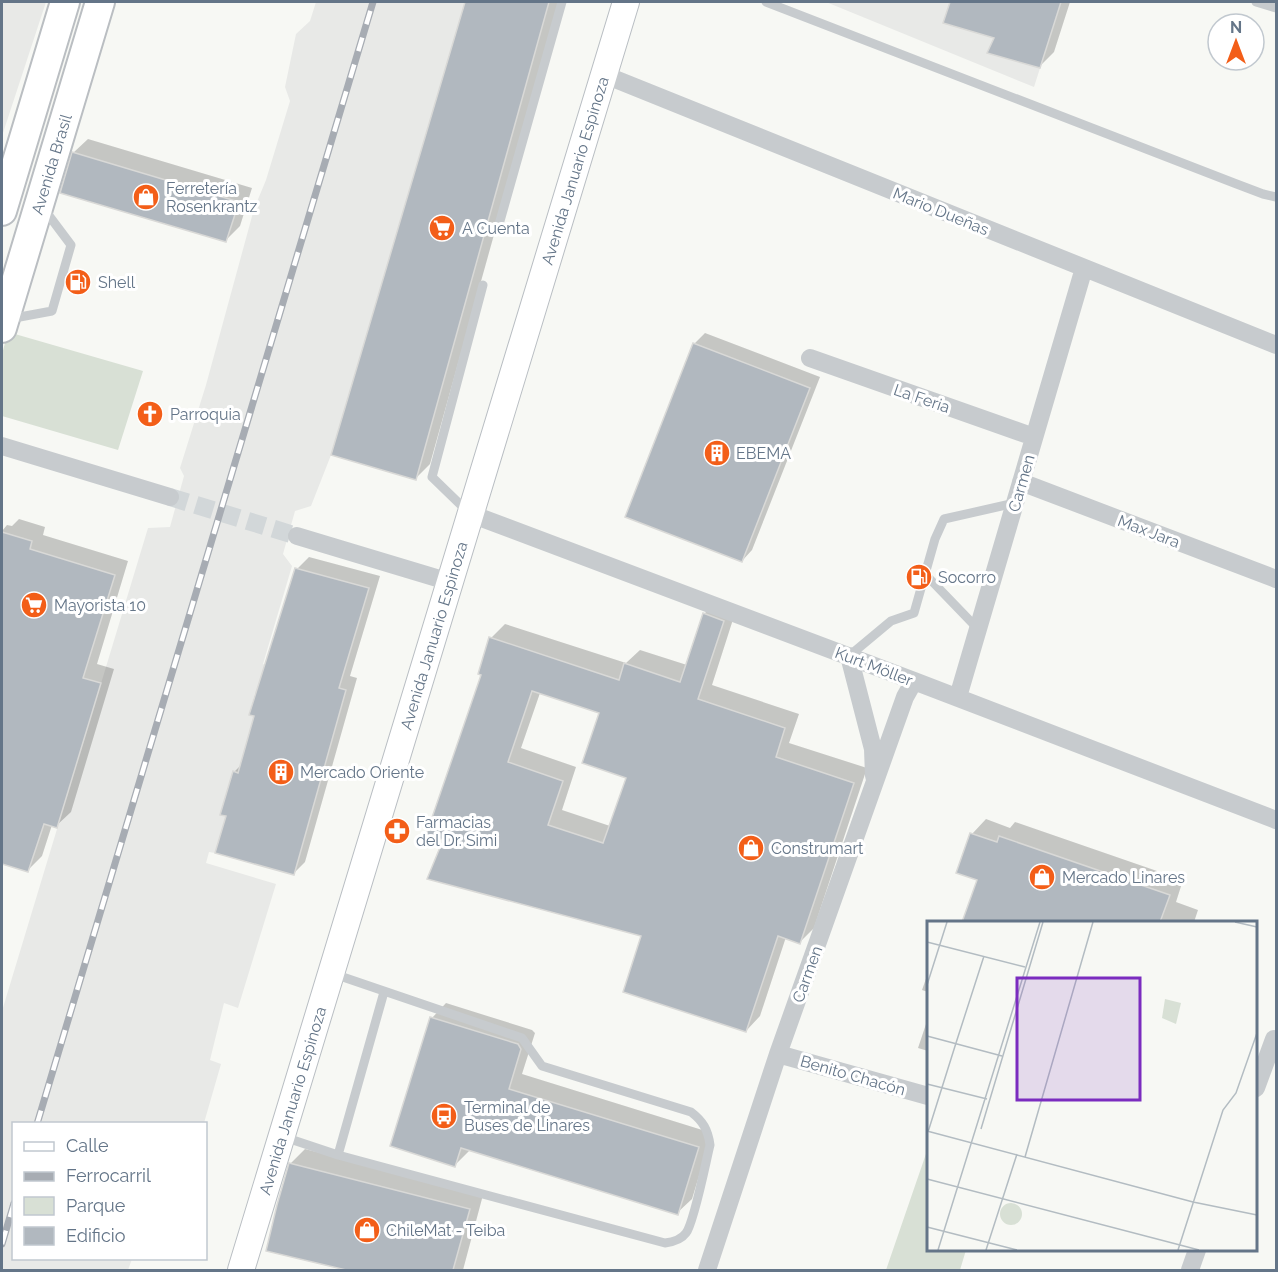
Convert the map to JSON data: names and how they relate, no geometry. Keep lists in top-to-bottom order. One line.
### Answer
{"streets":{"main road":["Avenida Brasil","Avenida Januario Espinoza"],"street":["Mario Dueñas","La Feria","Carmen","Max Jara","Kurt Möller","Benito Chacón"]},"crossings":[["Avenida Januario Espinoza","Mario Dueñas"],["Avenida Januario Espinoza","Kurt Möller"],["Mario Dueñas","Carmen"],["La Feria","Carmen"],["Carmen","Max Jara"],["Carmen","Kurt Möller"],["Carmen","Benito Chacón"]],"places":{"shop":["Ferretería Rosenkrantz","Construmart","Mercado Linares","ChileMat - Teiba"],"supermarket":["A Cuenta","Mayorista 10"],"fuel station":["Shell","Socorro"],"church":["Parroquia"],"building":["EBEMA","Mercado Oriente"],"pharmacy":["Farmacias del Dr. Simi"],"bus stop":["Terminal de Buses de Linares"]},"legend":["Calle","Ferrocarril","Parque","Edificio"],"north":"top"}
